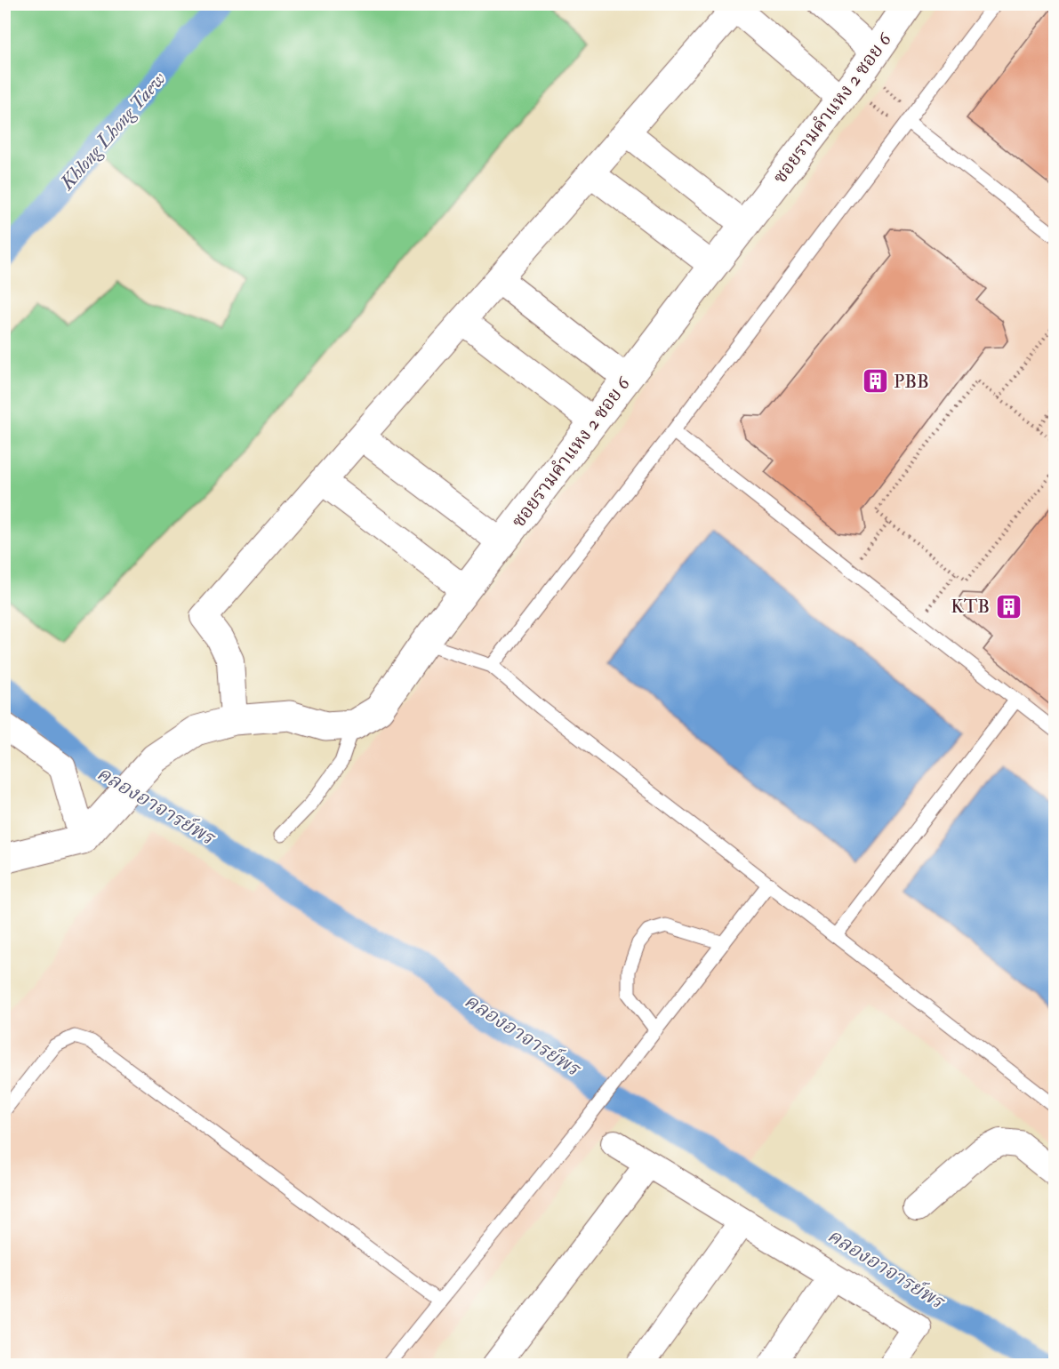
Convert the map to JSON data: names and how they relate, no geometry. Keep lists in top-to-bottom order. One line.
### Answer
{"streets":{"street":["ซอยรามคำแหง 2 ซอย 6"]},"water":["Khlong Lhong Taew","คลองอาจารย์พร"],"places":{"building":["PBB","KTB"]}}
